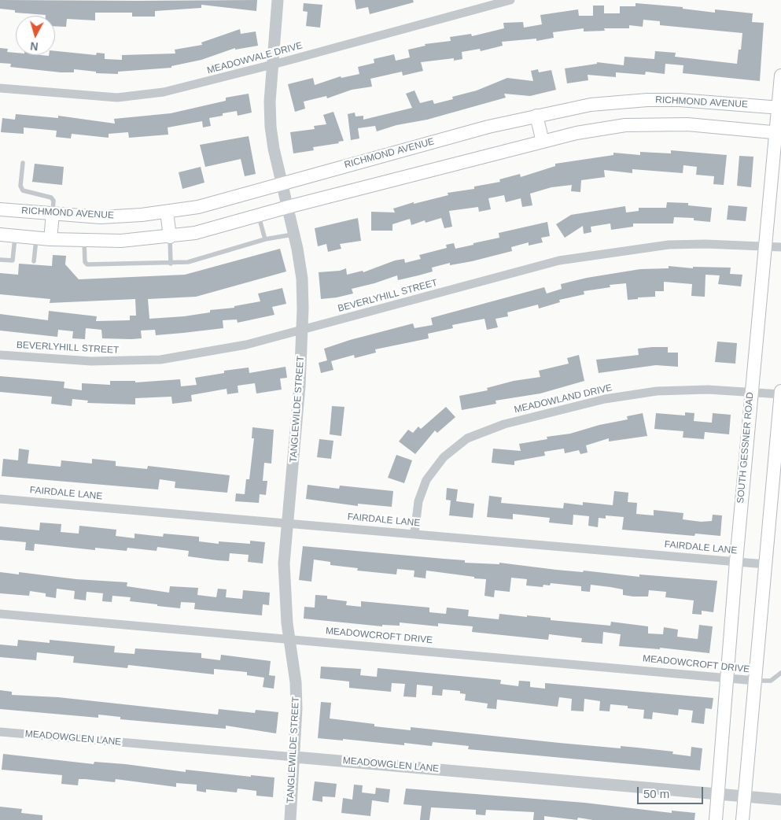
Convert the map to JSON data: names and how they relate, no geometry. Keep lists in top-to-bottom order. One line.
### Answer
{"streets":{"main road":["RICHMOND AVENUE","SOUTH GESSNER ROAD"],"street":["MEADOWVALE DRIVE","BEVERLYHILL STREET","MEADOWLAND DRIVE","TANGLEWILDE STREET","FAIRDALE LANE","MEADOWCROFT DRIVE","MEADOWGLEN LANE"]},"crossings":[["MEADOWVALE DRIVE","TANGLEWILDE STREET"],["RICHMOND AVENUE","TANGLEWILDE STREET"],["RICHMOND AVENUE","SOUTH GESSNER ROAD"],["BEVERLYHILL STREET","TANGLEWILDE STREET"],["BEVERLYHILL STREET","SOUTH GESSNER ROAD"],["MEADOWLAND DRIVE","SOUTH GESSNER ROAD"],["MEADOWLAND DRIVE","FAIRDALE LANE"],["TANGLEWILDE STREET","FAIRDALE LANE"],["TANGLEWILDE STREET","MEADOWCROFT DRIVE"],["TANGLEWILDE STREET","MEADOWGLEN LANE"],["SOUTH GESSNER ROAD","FAIRDALE LANE"],["SOUTH GESSNER ROAD","MEADOWCROFT DRIVE"],["SOUTH GESSNER ROAD","MEADOWGLEN LANE"]],"scale_bar":"50 m","north":"bottom"}
